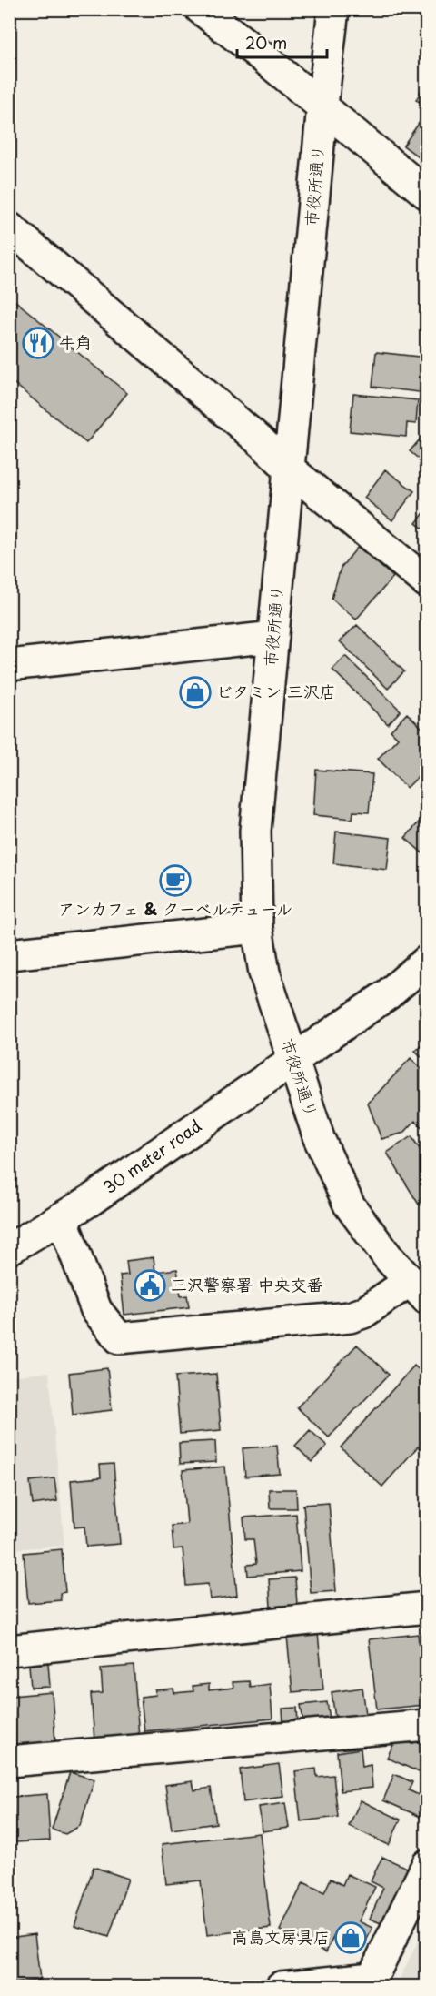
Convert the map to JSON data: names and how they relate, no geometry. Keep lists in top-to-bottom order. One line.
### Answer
{"streets":{"street":["市役所通り","30 meter road"]},"crossings":[["市役所通り","30 meter road"]],"places":{"restaurant":["牛角"],"shop":["ビタミン 三沢店","高島文房具店"],"cafe":["アンカフェ & クーベルテュール"],"public building":["三沢警察署 中央交番"]},"scale_bar":"20 m"}
